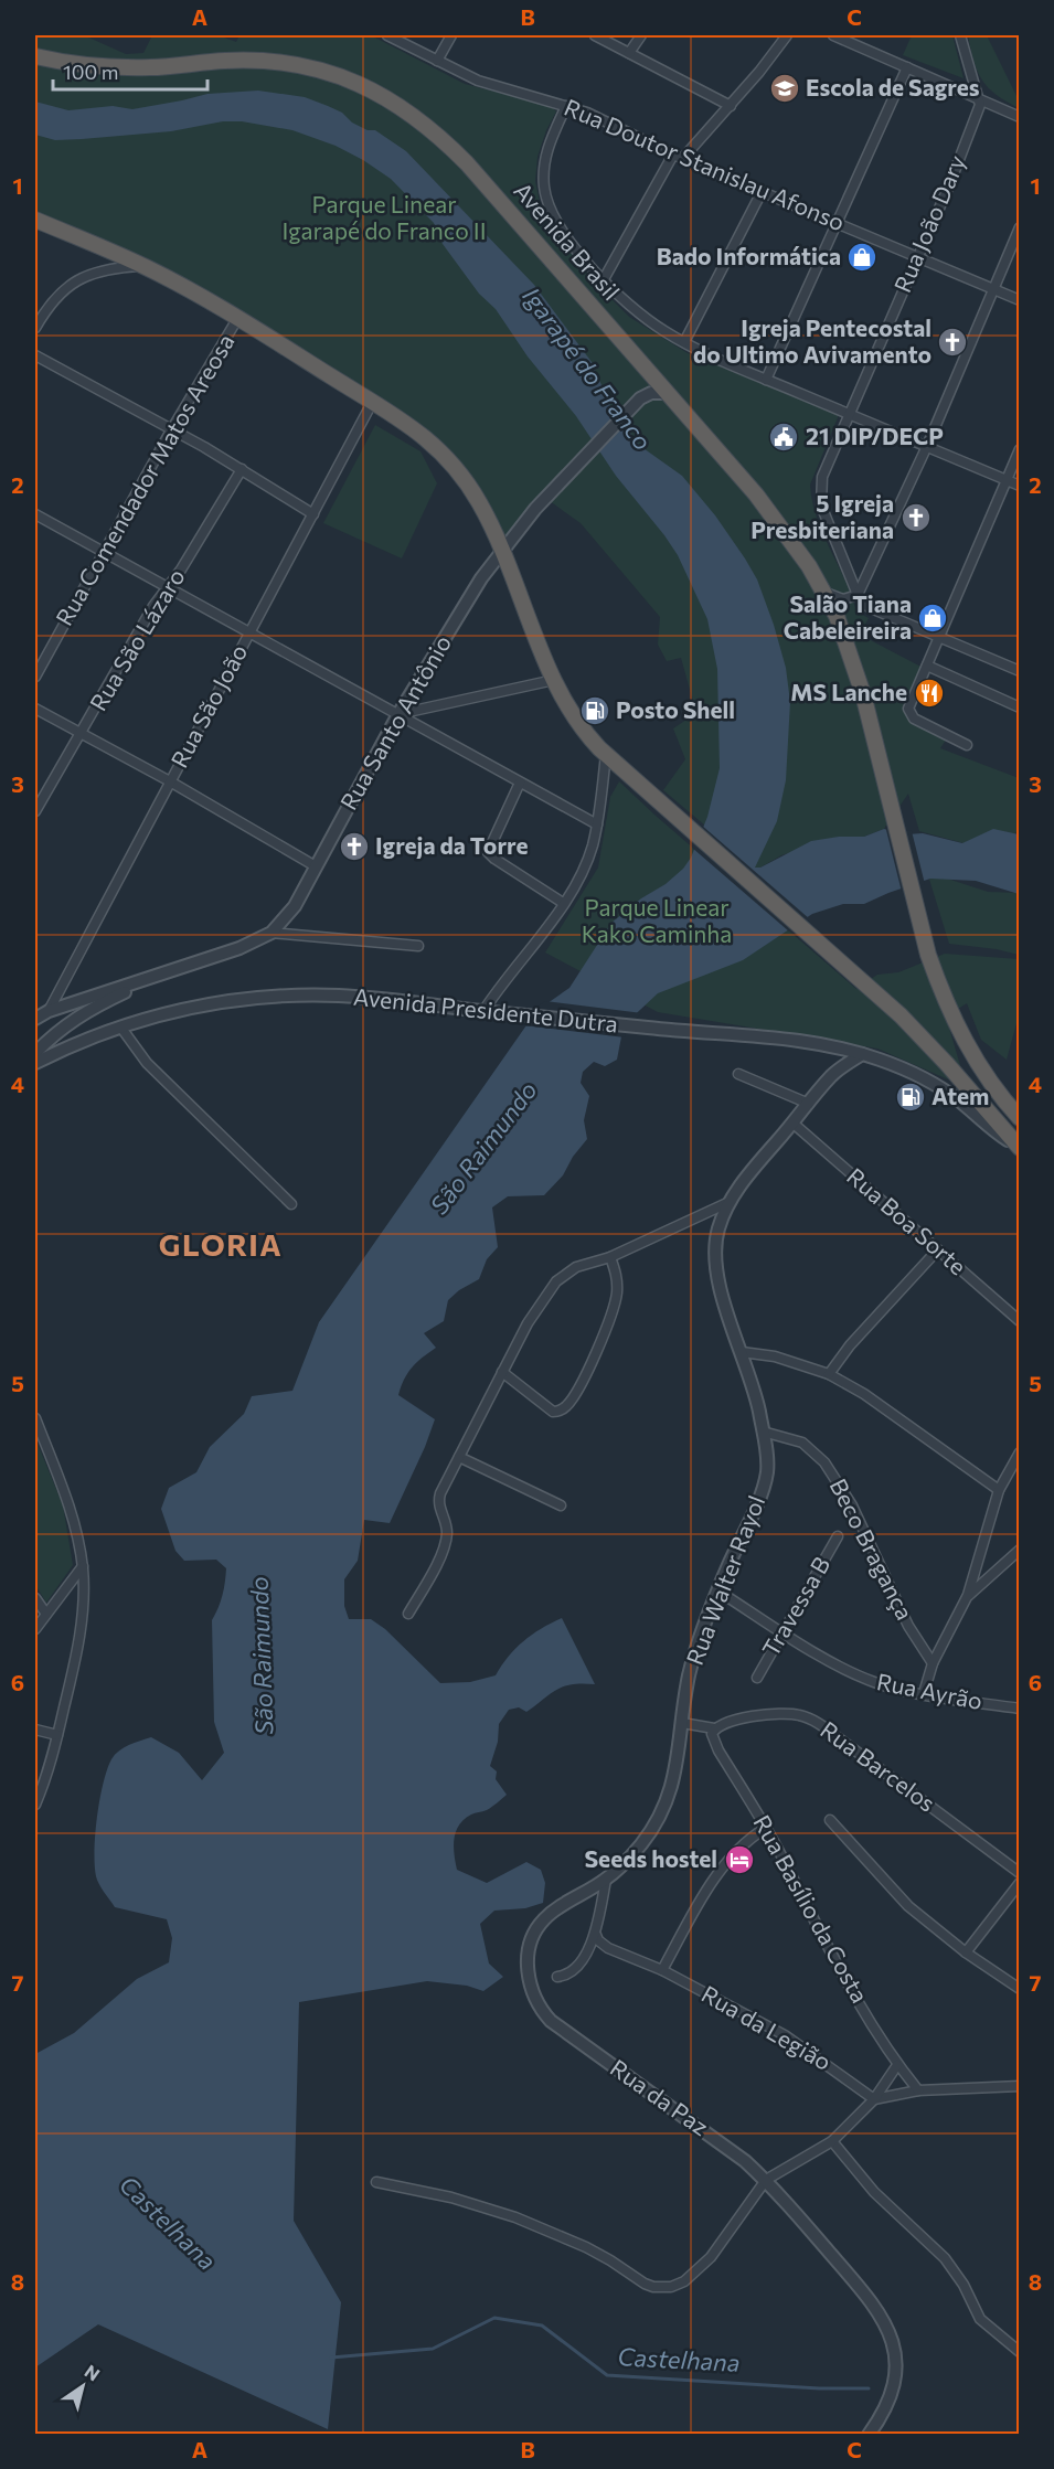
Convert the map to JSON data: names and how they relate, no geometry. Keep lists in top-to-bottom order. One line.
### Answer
{"streets":{"highway":["Avenida Brasil"],"street":["Rua Doutor Stanislau Afonso","Rua João Dary","Rua Comendador Matos Areosa","Rua São Lázaro","Rua São João","Rua Santo Antônio","Avenida Presidente Dutra","Rua Boa Sorte","Beco Bragança","Rua Walter Rayol","Travessa B","Rua Ayrão","Rua Barcelos","Rua Basílio da Costa","Rua da Legião","Rua da Paz"]},"crossings":[["Rua Doutor Stanislau Afonso","Rua João Dary"],["Avenida Brasil","Rua Santo Antônio"],["Rua São João","Rua Santo Antônio"],["Avenida Presidente Dutra","Rua Walter Rayol"],["Rua Boa Sorte","Rua Walter Rayol"],["Beco Bragança","Rua Walter Rayol"],["Rua Walter Rayol","Rua Ayrão"],["Rua Walter Rayol","Rua da Paz"],["Travessa B","Rua Ayrão"],["Rua Barcelos","Rua Basílio da Costa"]],"districts":["GLORIA"],"water":["Igarapé do Franco","São Raimundo","Castelhana"],"parks":["Parque Linear Igarapé do Franco II","Parque Linear Kako Caminha"],"places":{"school or university":["Escola de Sagres"],"shop":["Bado Informática","Salão Tiana Cabeleireira"],"church":["Igreja Pentecostal do Ultimo Avivamento","5 Igreja Presbiteriana","Igreja da Torre"],"public building":["21 DIP/DECP"],"restaurant":["MS Lanche"],"fuel station":["Posto Shell","Atem"],"hotel":["Seeds hostel"]},"scale_bar":"100 m","north":"top right","grid":{"columns":["A","B","C"],"rows":["1","2","3","4","5","6","7","8"]}}
